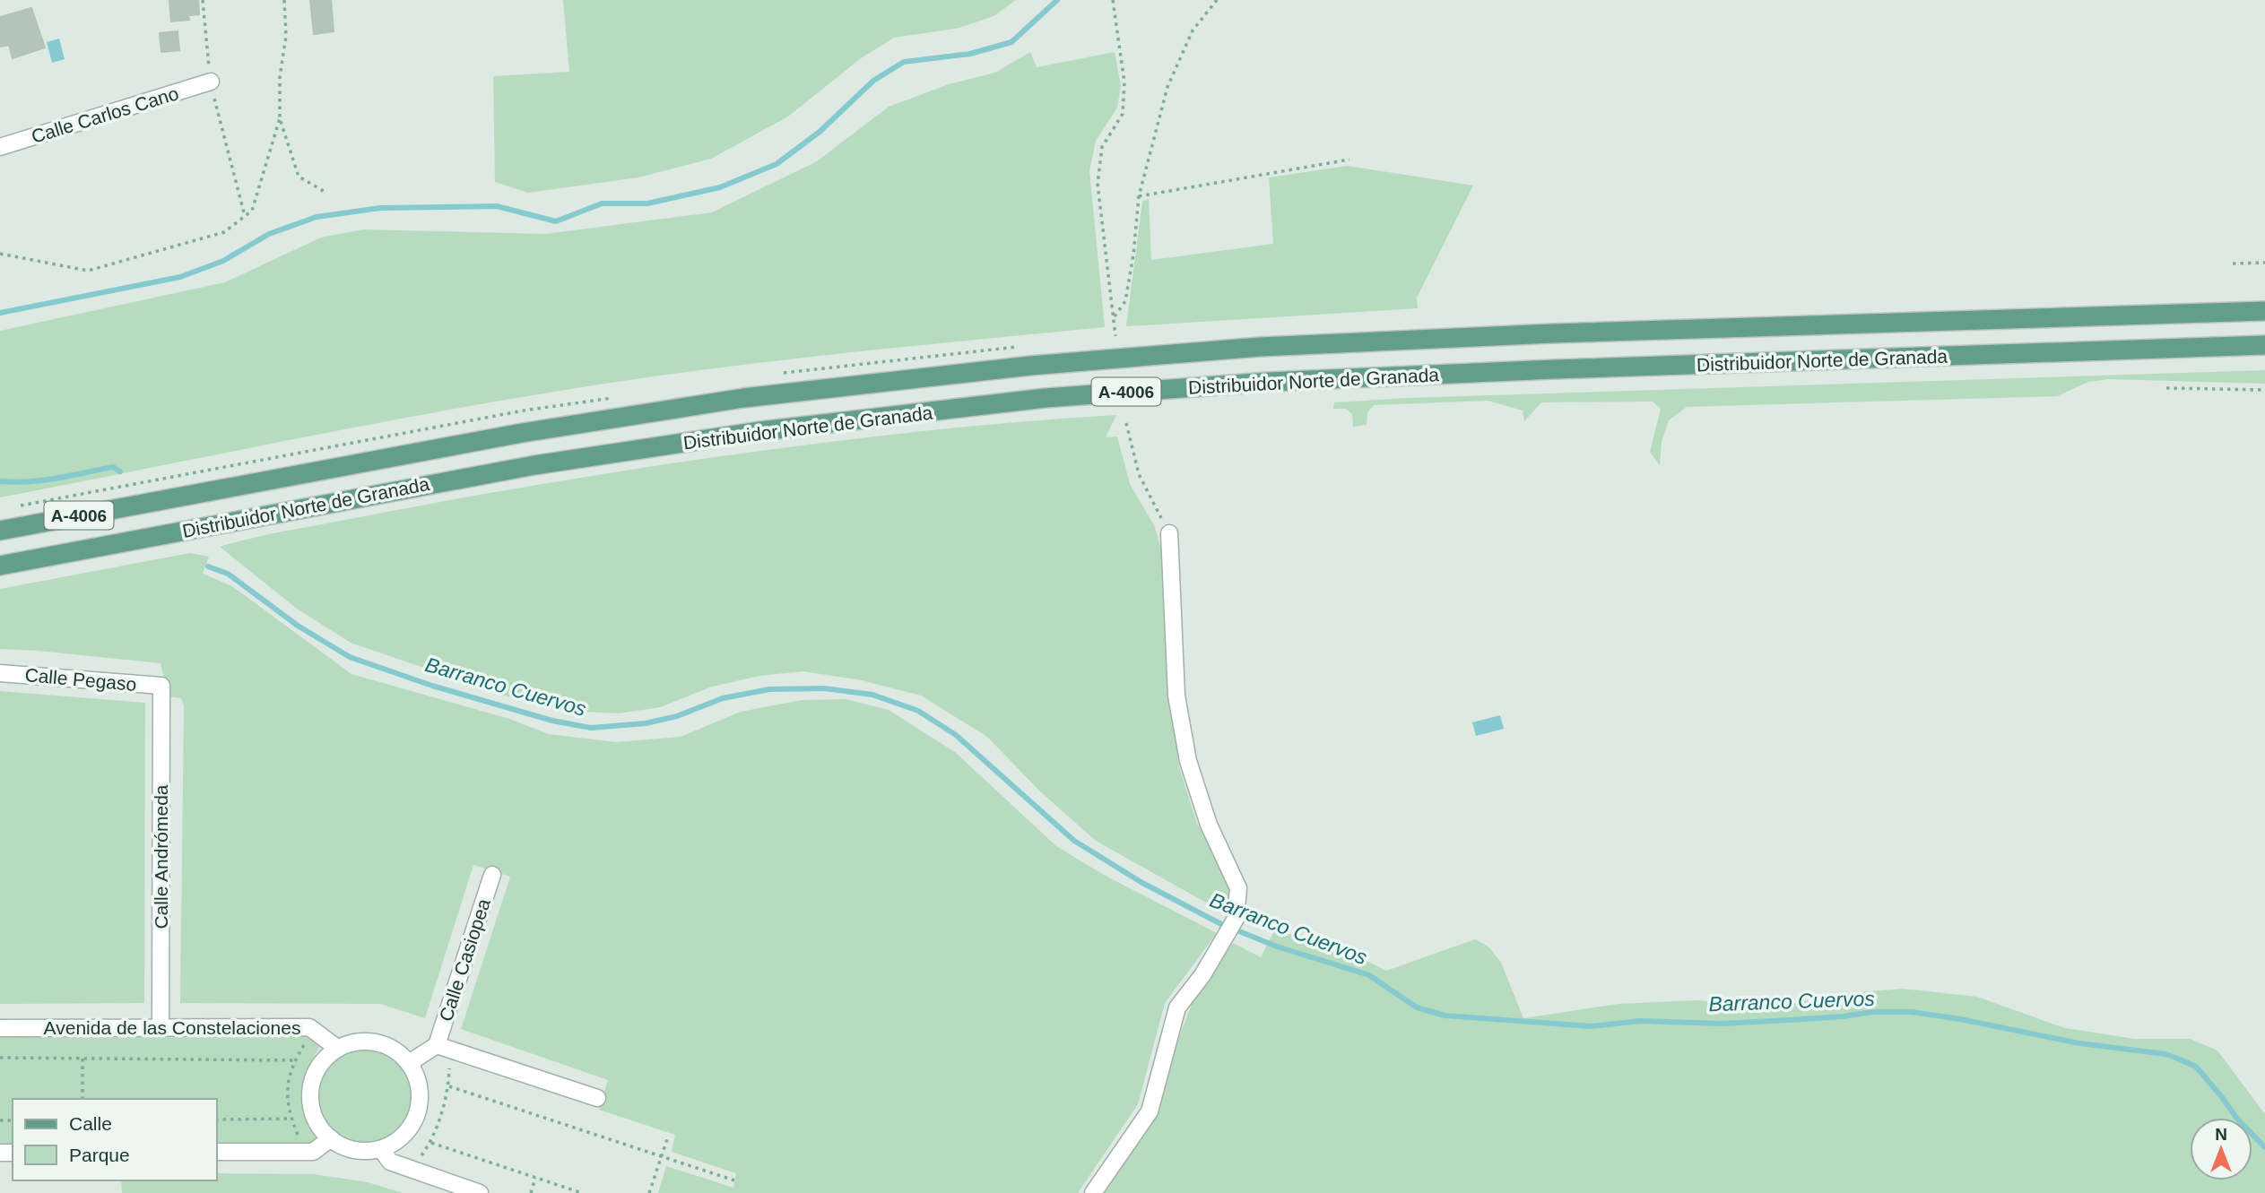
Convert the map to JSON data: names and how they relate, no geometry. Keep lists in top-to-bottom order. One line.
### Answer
{"streets":{"main road":["Distribuidor Norte de Granada","A-4006"],"street":["Calle Carlos Cano","Calle Pegaso","Calle Andrómeda","Calle Casiopea","Avenida de las Constelaciones"]},"crossings":[["Calle Pegaso","Calle Andrómeda"],["Calle Andrómeda","Avenida de las Constelaciones"]],"water":["Barranco Cuervos"],"legend":["Calle","Parque"],"north":"top"}
